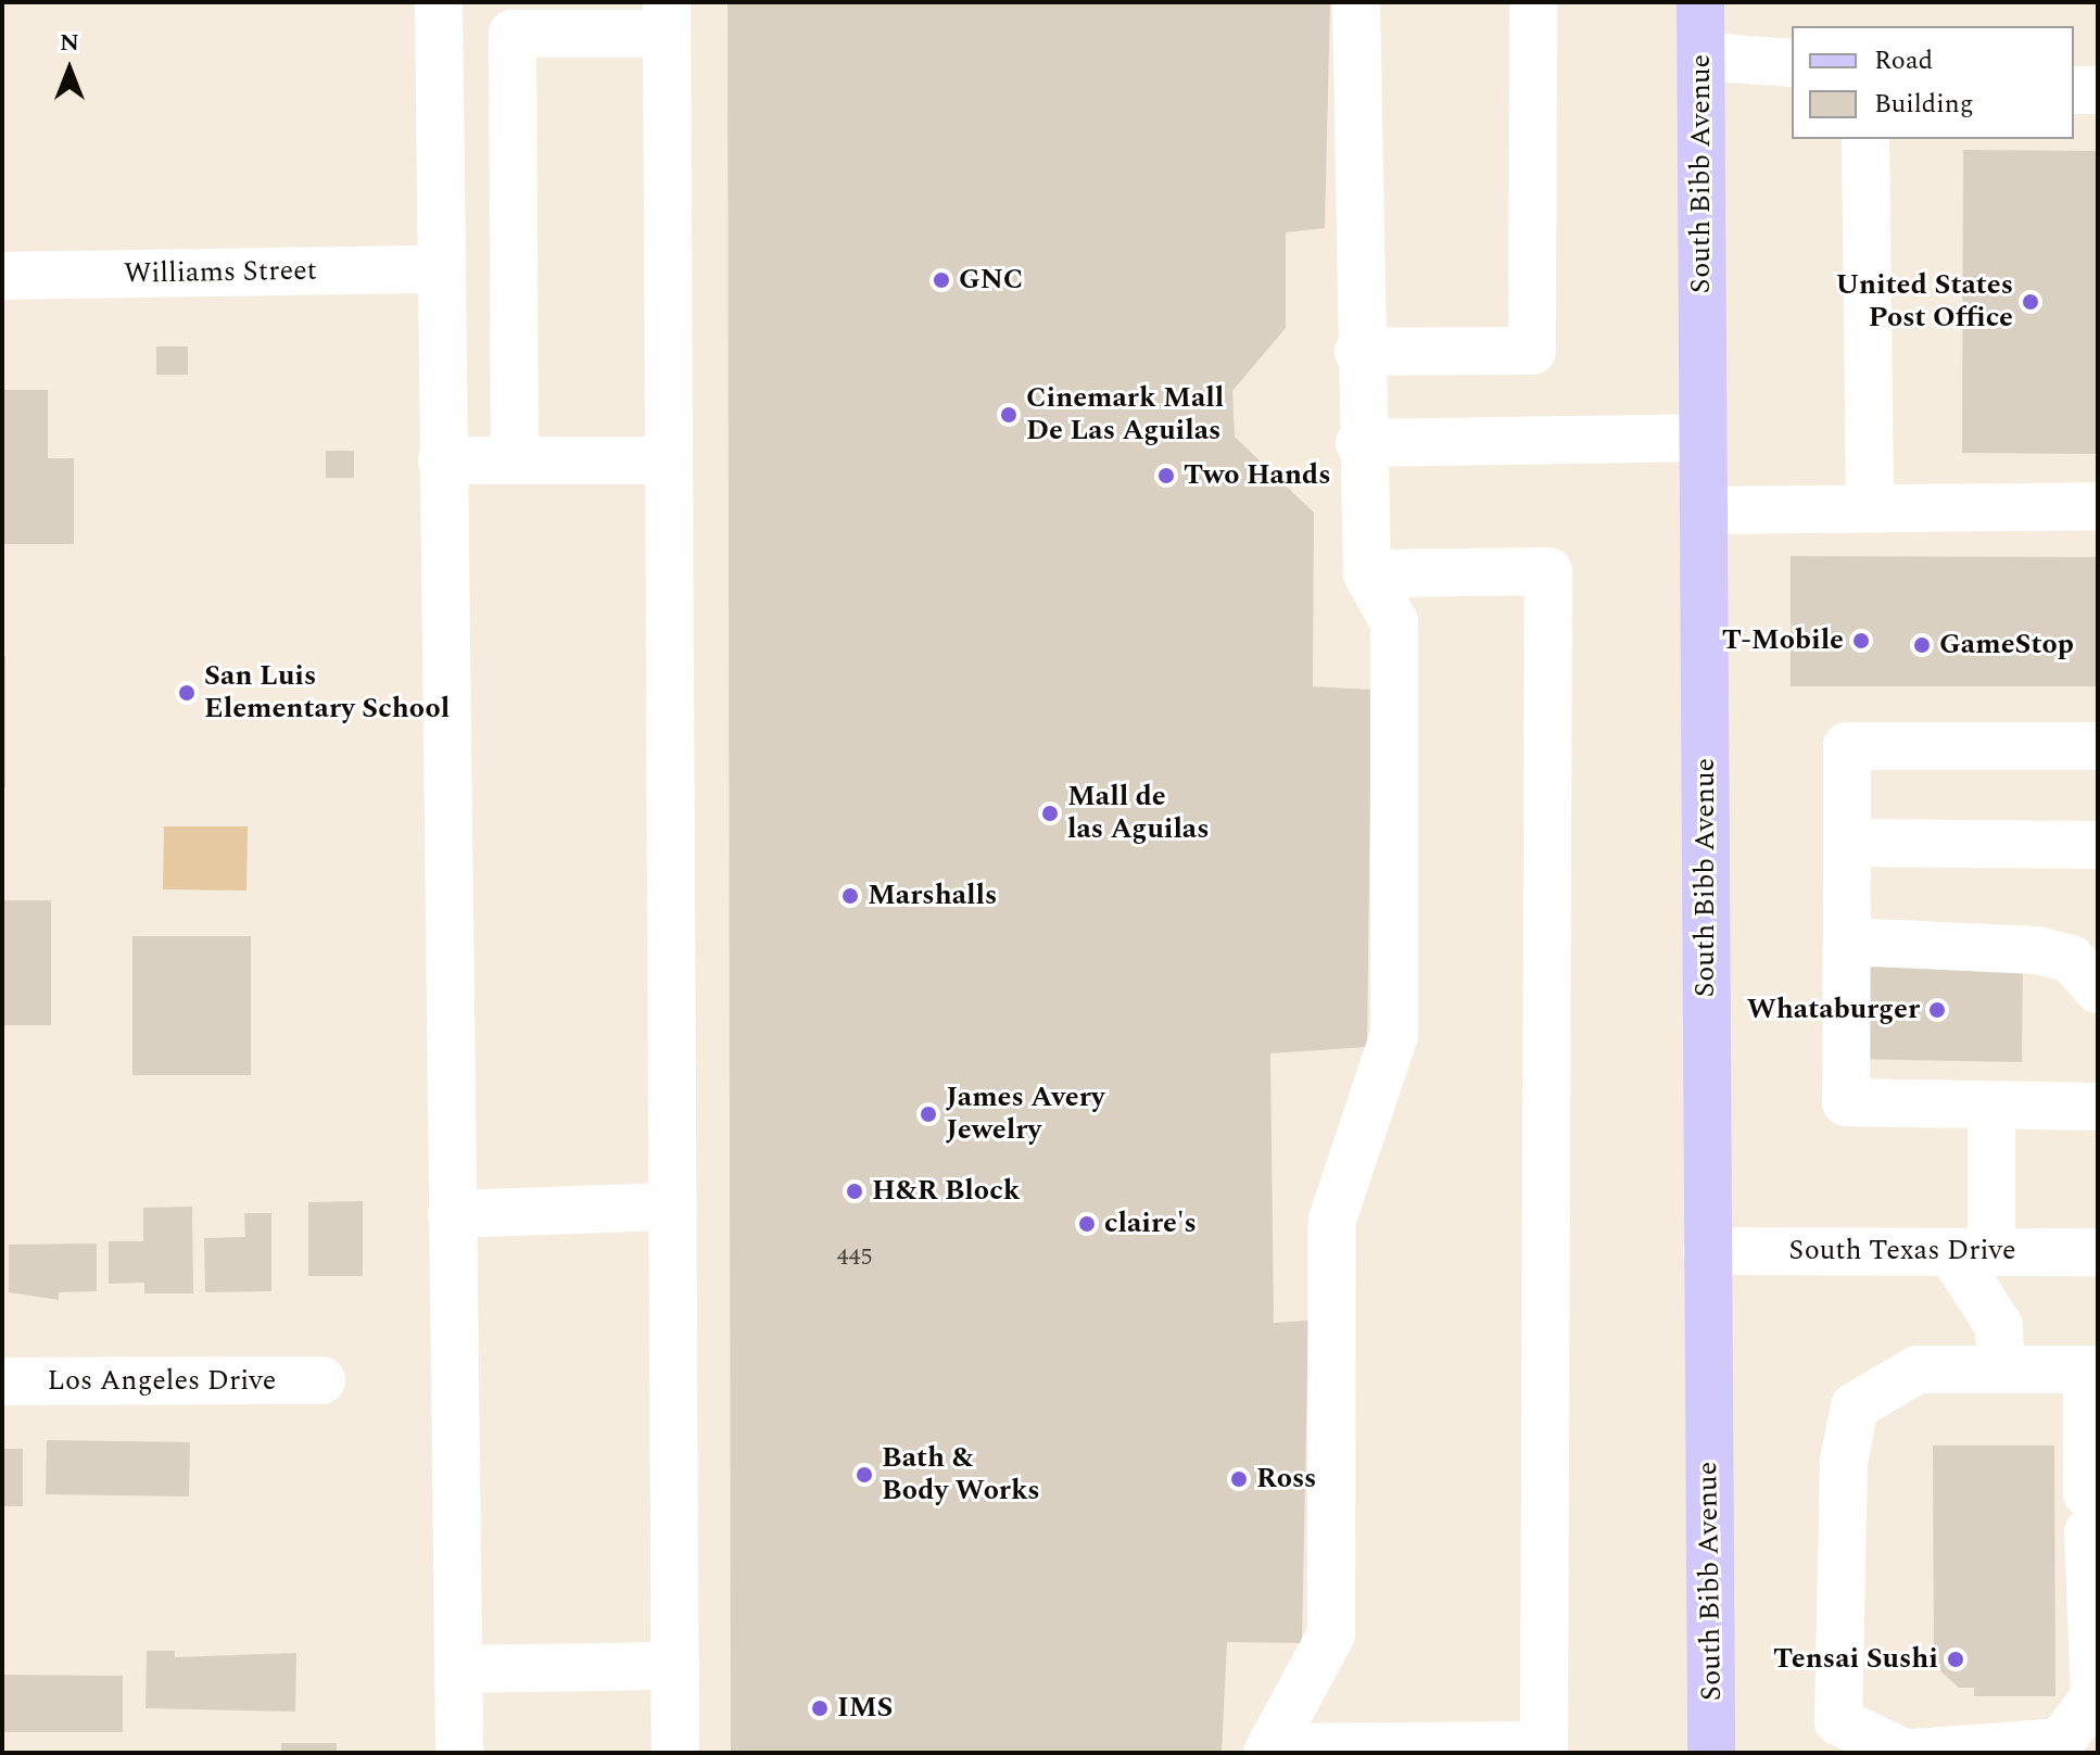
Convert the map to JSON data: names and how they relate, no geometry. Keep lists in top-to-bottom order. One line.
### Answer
{"streets":{"main road":["South Bibb Avenue"],"street":["Williams Street","South Texas Drive","Los Angeles Drive"]},"crossings":[["South Bibb Avenue","South Texas Drive"]],"places":["GNC","United States Post Office","Cinemark Mall De Las Aguilas","Two Hands","T-Mobile","GameStop","San Luis Elementary School","Mall de las Aguilas","Marshalls","Whataburger","James Avery Jewelry","H&R Block","claire's","Bath & Body Works","Ross","Tensai Sushi","IMS"],"house_numbers":["445"],"legend":["Road","Building"],"north":"top"}
